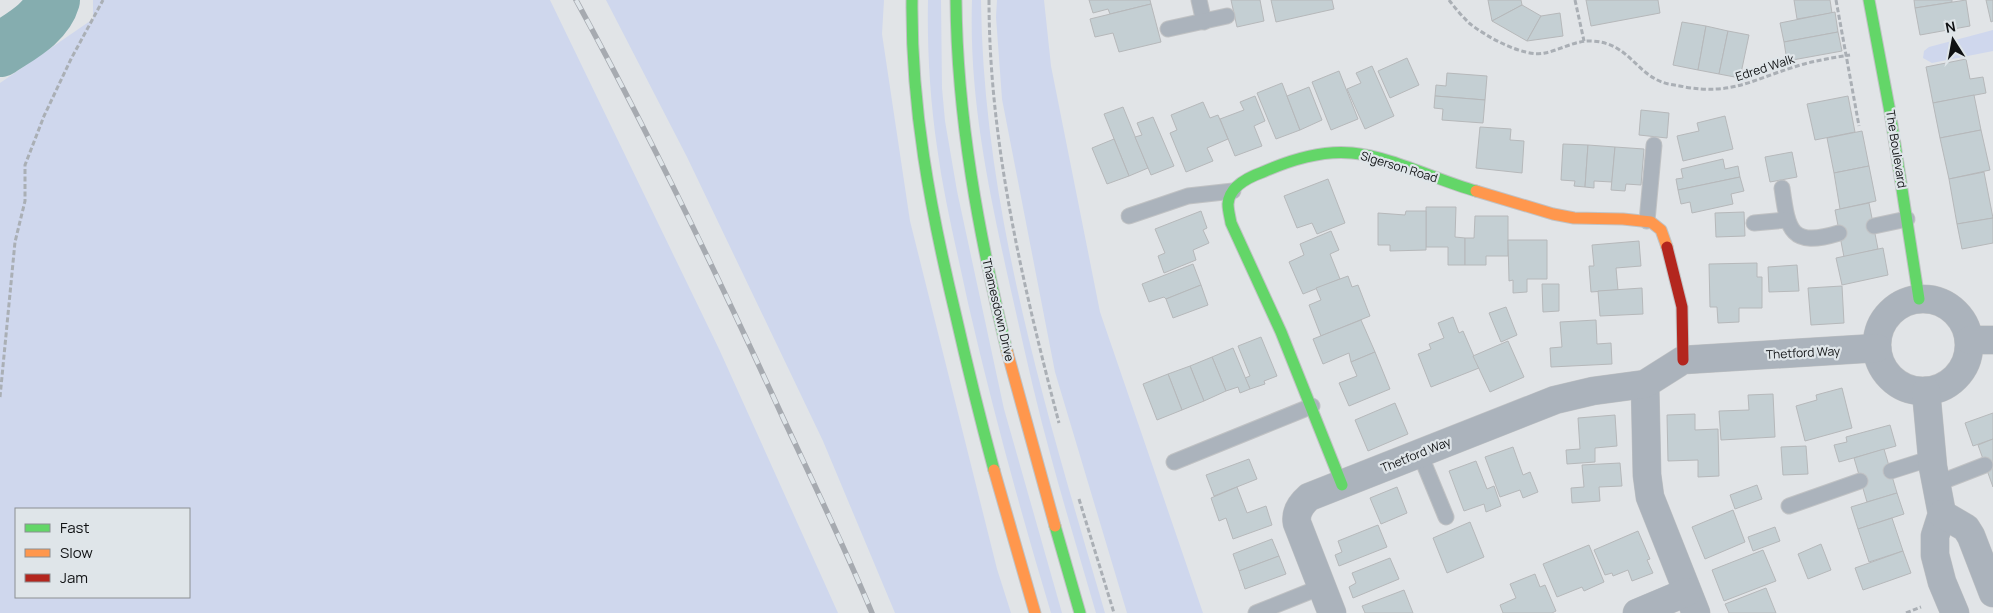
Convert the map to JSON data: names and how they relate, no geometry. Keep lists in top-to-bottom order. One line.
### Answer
{"streets":{"main road":["The Boulevard","Sigerson Road","Thamesdown Drive"],"street":["Thetford Way"],"path":["Edred Walk"]},"crossings":[["Edred Walk","The Boulevard"],["The Boulevard","Thetford Way"]],"legend":["Fast","Slow","Jam"],"north":"top"}
